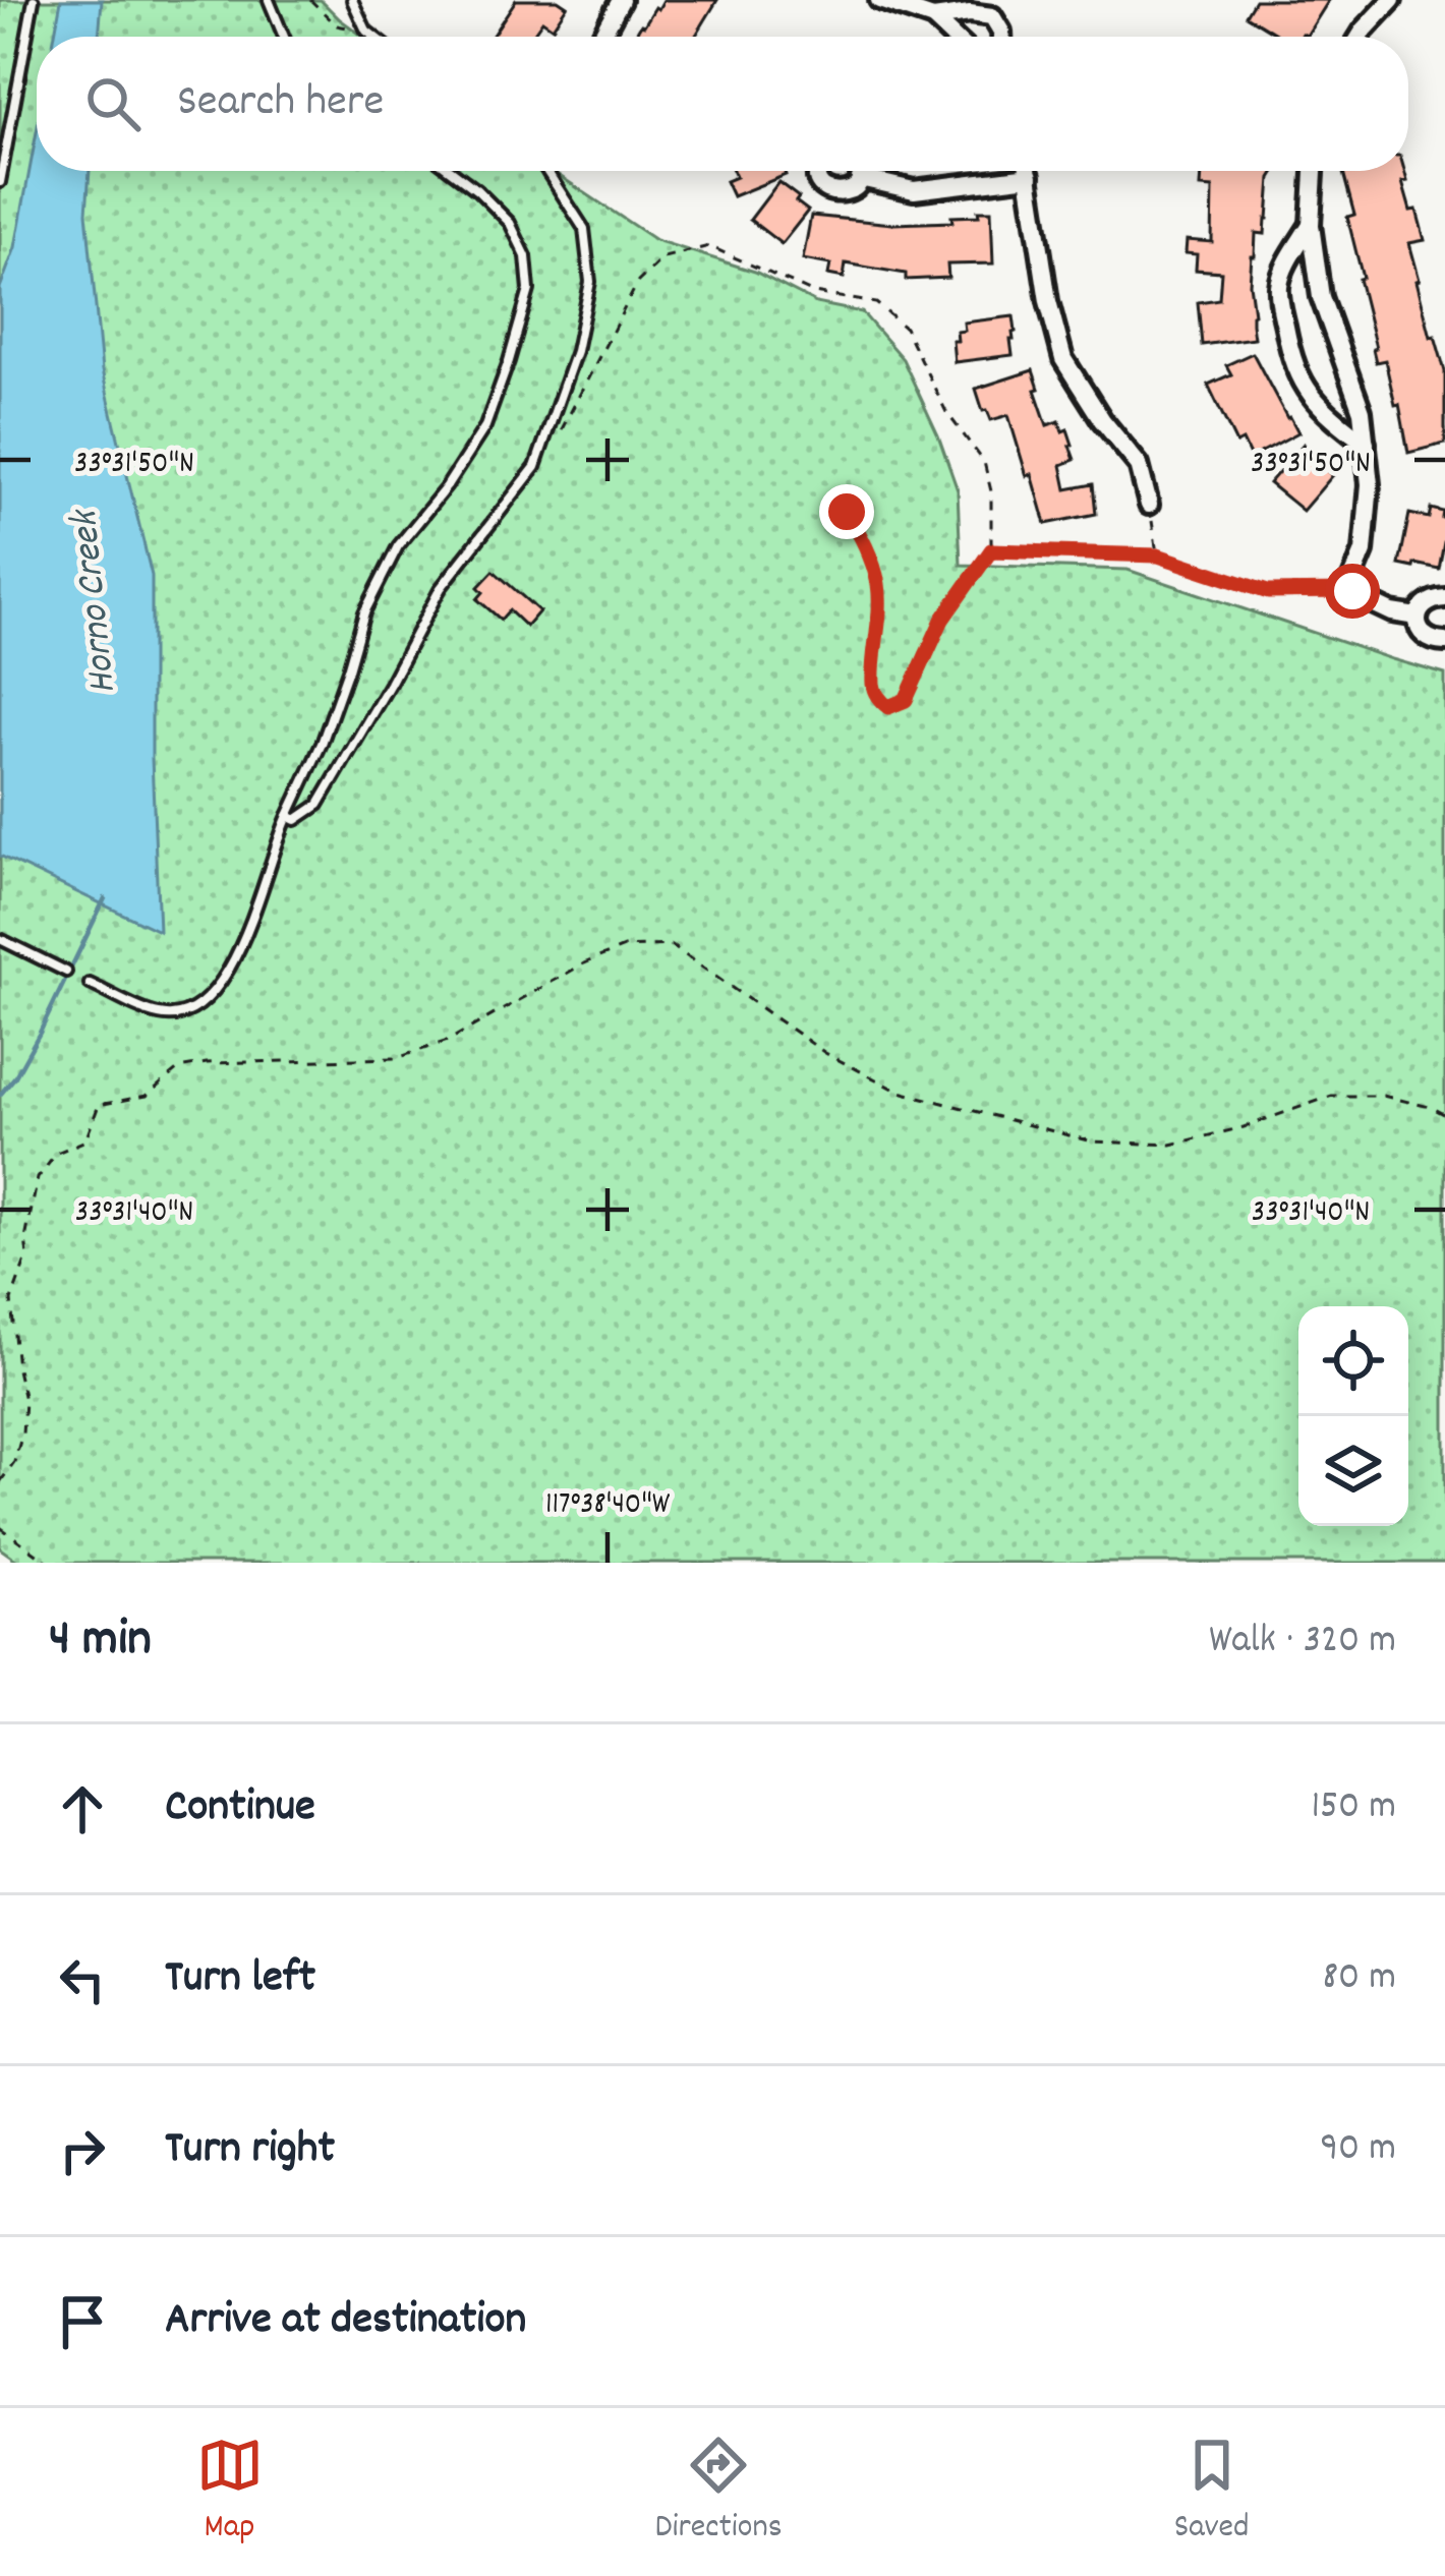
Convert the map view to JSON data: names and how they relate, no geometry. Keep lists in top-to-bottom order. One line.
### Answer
{"water":["Horno Creek"],"page":{"search":"Search here","heading":["4 min","Walk · 320 m"],"list":[["Continue","150 m"],["Turn left","80 m"],["Turn right","90 m"],"Arrive at destination"],"nav":["Map","Directions","Saved"]},"coordinates":["33°31'50\"N","33°31'40\"N","117°38'40\"W"]}
